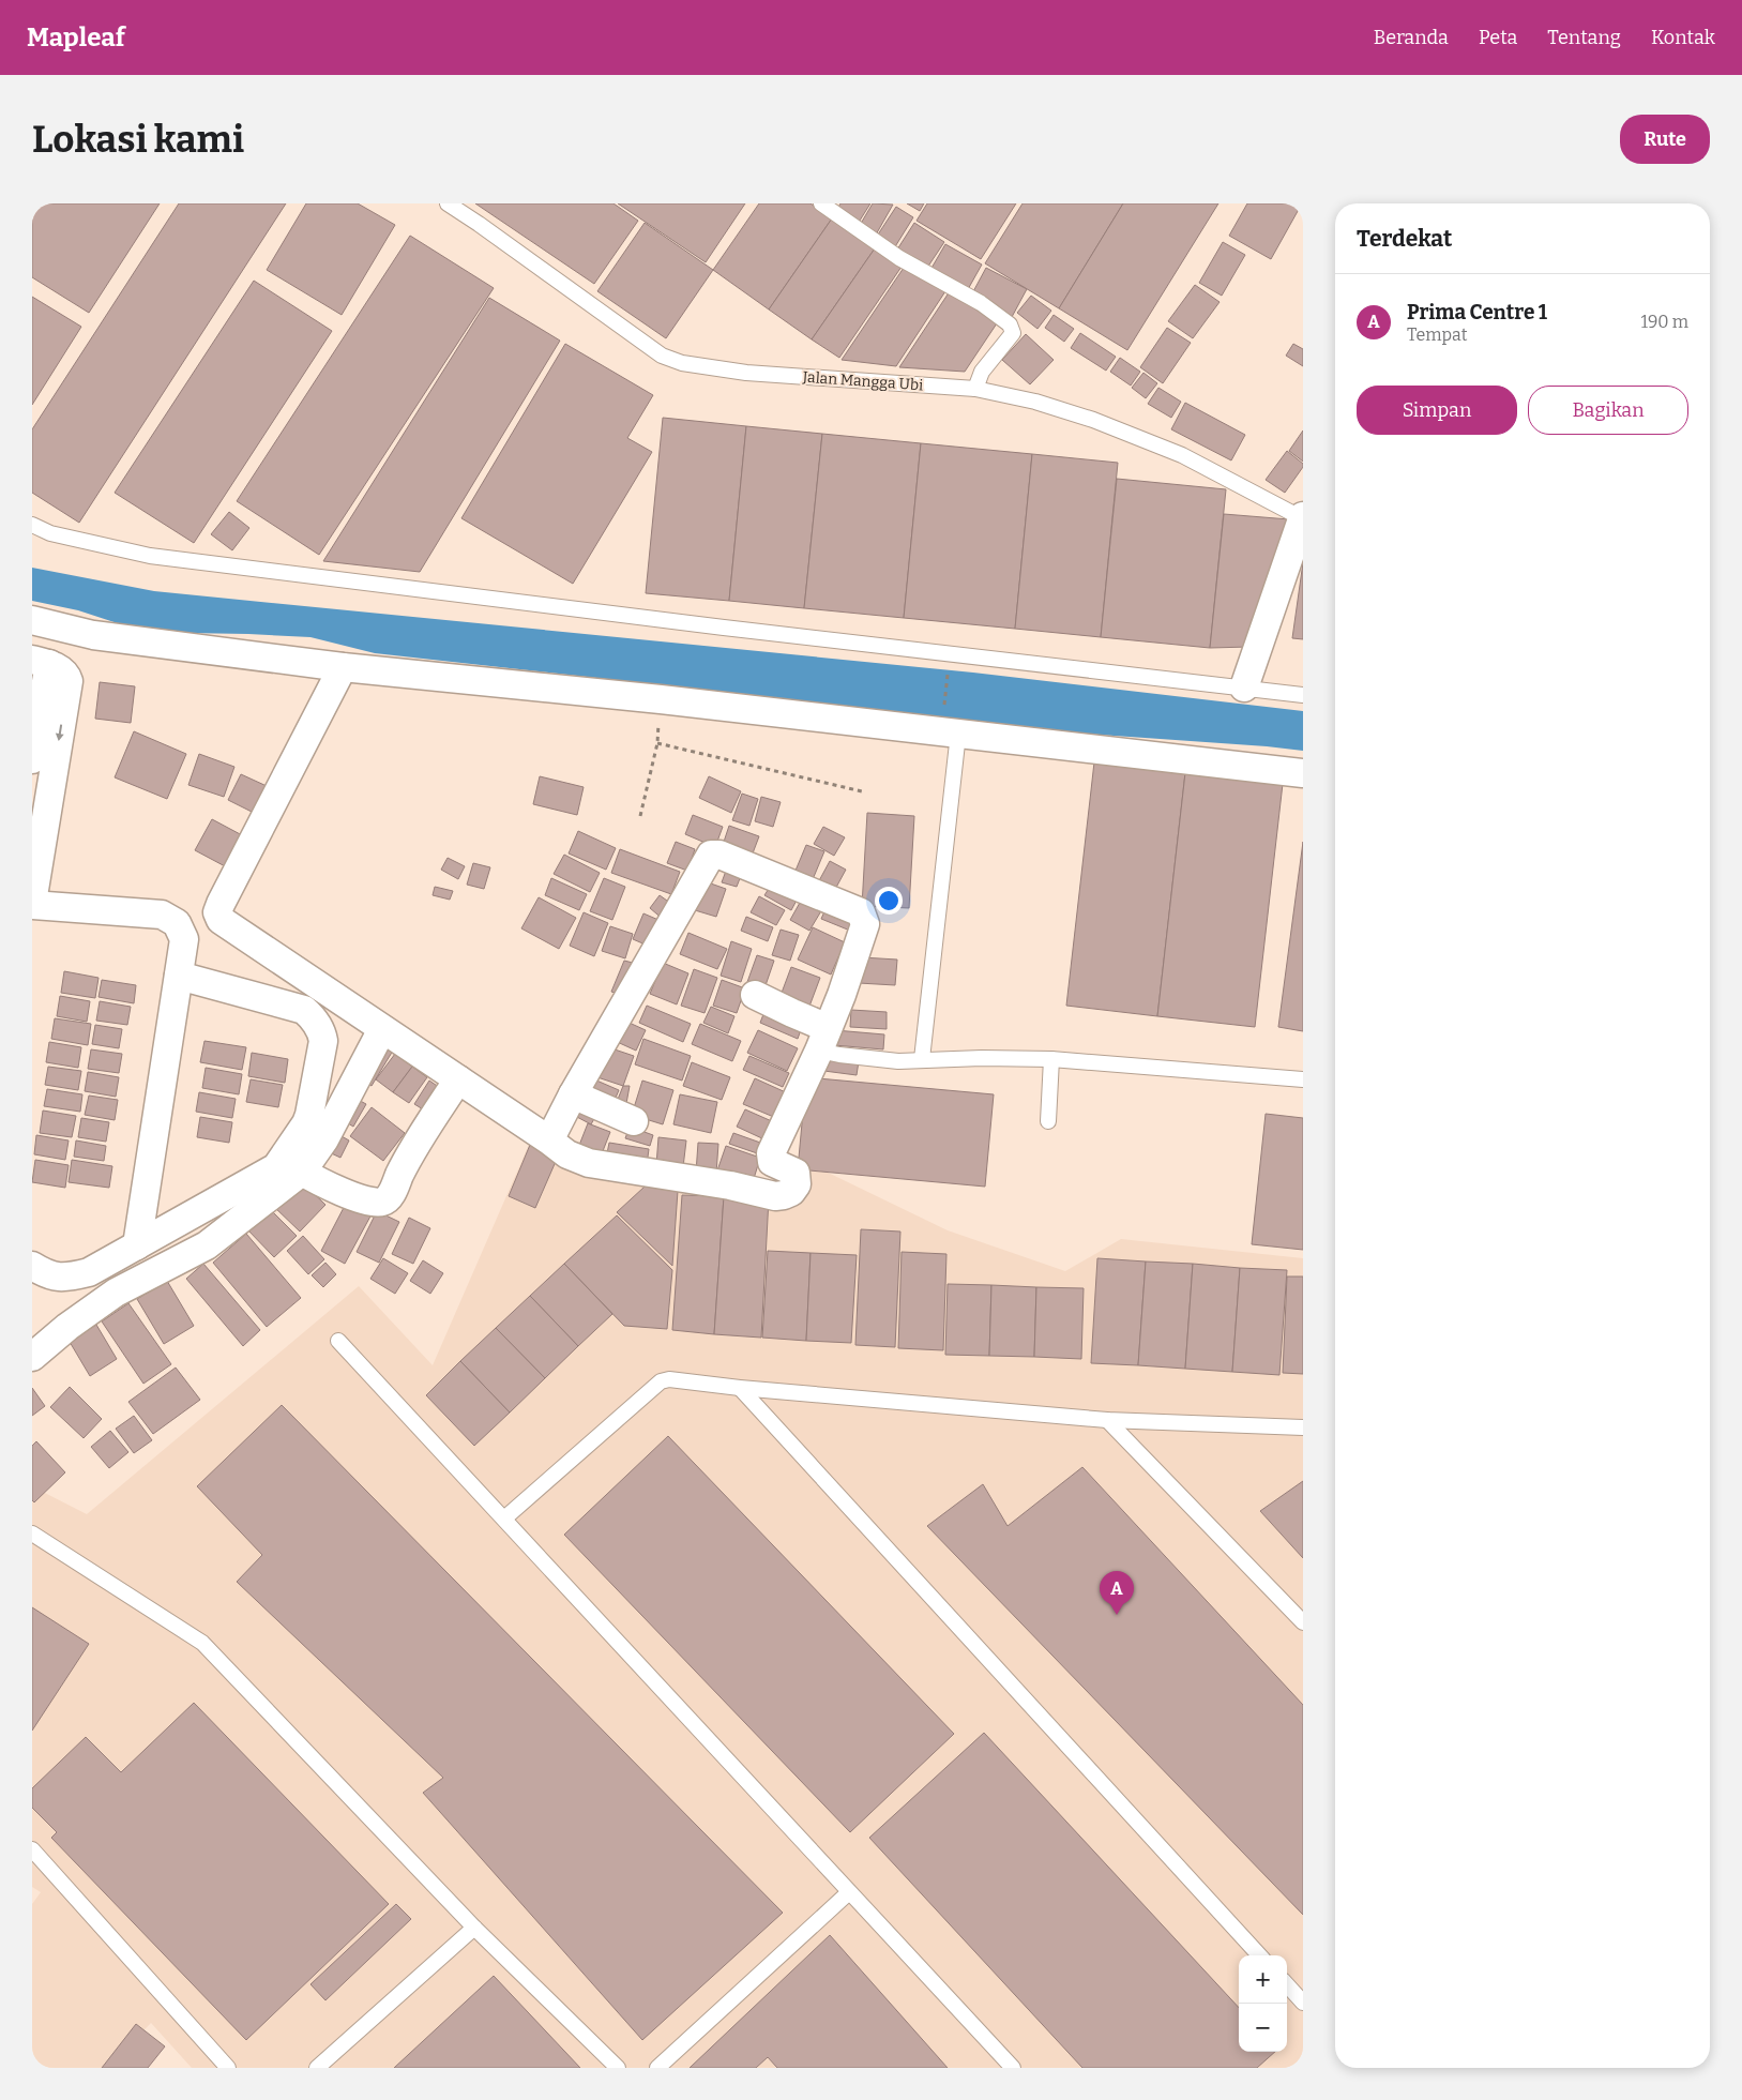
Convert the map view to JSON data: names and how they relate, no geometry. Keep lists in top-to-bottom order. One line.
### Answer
{"streets":{"lane":["Jalan Mangga Ubi"]},"page":{"header":"Mapleaf","nav":["Beranda","Peta","Tentang","Kontak"],"buttons":["Rute",["Simpan","Bagikan"]],"title":"Lokasi kami","heading":"Terdekat","list":[{"mark":"A","name":"Prima Centre 1","note":"Tempat","value":"190 m"}],"pins":"A","map_buttons":["+","−"]}}
